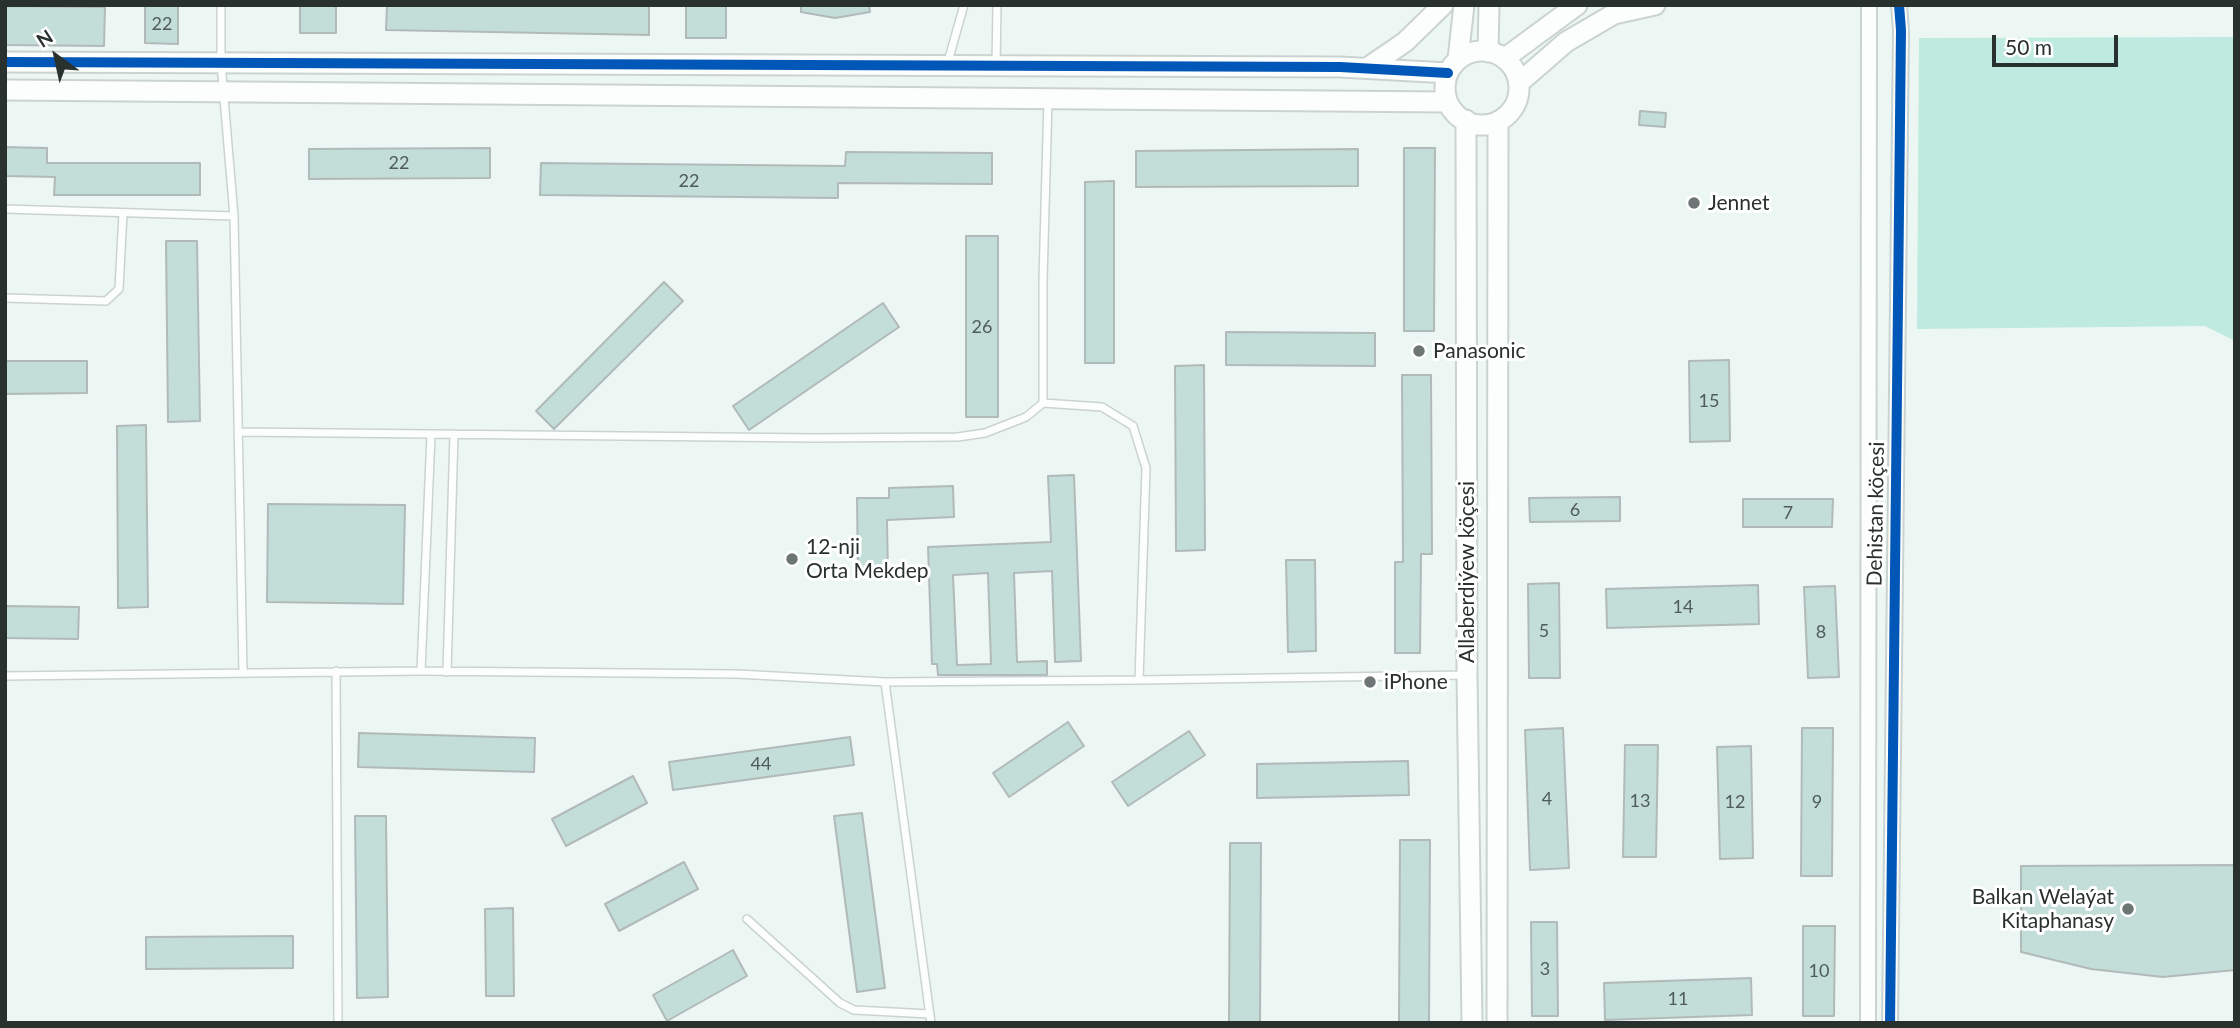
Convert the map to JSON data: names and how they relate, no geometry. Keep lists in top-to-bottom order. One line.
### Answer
{"streets":{"street":["Dehistan köçesi","Allaberdiýew köçesi"]},"places":["Jennet","Panasonic","12-nji Orta Mekdep","iPhone","Balkan Welaýat Kitaphanasy"],"house_numbers":["22","22","22","26","15","6","7","14","5","8","44","4","13","12","9","3","10","11"],"scale_bar":"50 m","north":"top left"}
